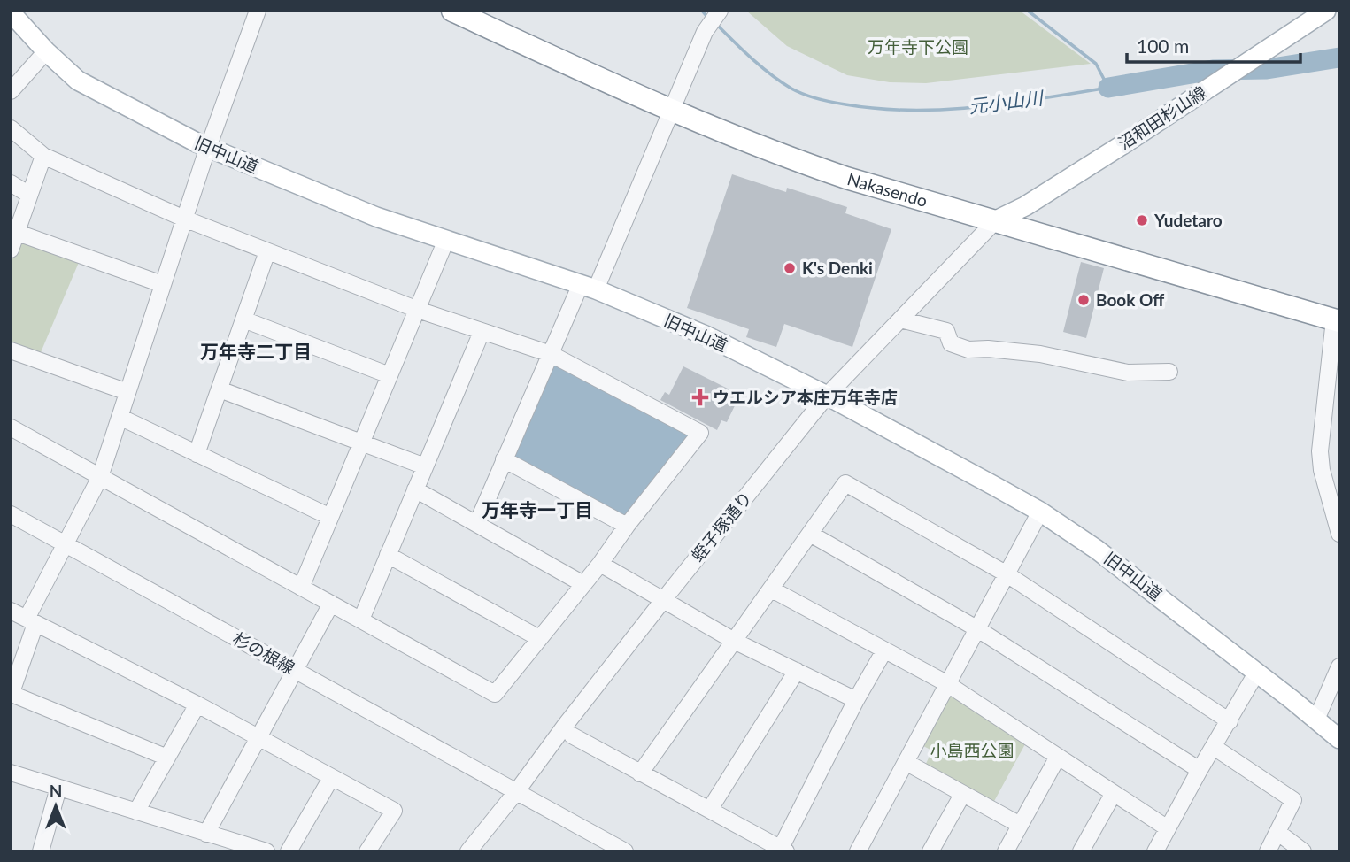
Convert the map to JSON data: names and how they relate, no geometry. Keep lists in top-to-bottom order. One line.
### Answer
{"streets":{"highway":["Nakasendo"],"main road":["沼和田杉山線","旧中山道"],"street":["蛭子塚通り","杉の根線"]},"crossings":[["沼和田杉山線","Nakasendo"],["沼和田杉山線","蛭子塚通り"],["旧中山道","蛭子塚通り"],["Nakasendo","蛭子塚通り"],["蛭子塚通り","杉の根線"]],"districts":["万年寺二丁目","万年寺一丁目"],"water":["元小山川"],"parks":["万年寺下公園","小島西公園"],"places":{"other":["Yudetaro","K's Denki","Book Off"],"health":["ウエルシア本庄万年寺店"]},"scale_bar":"100 m","north":"top"}
